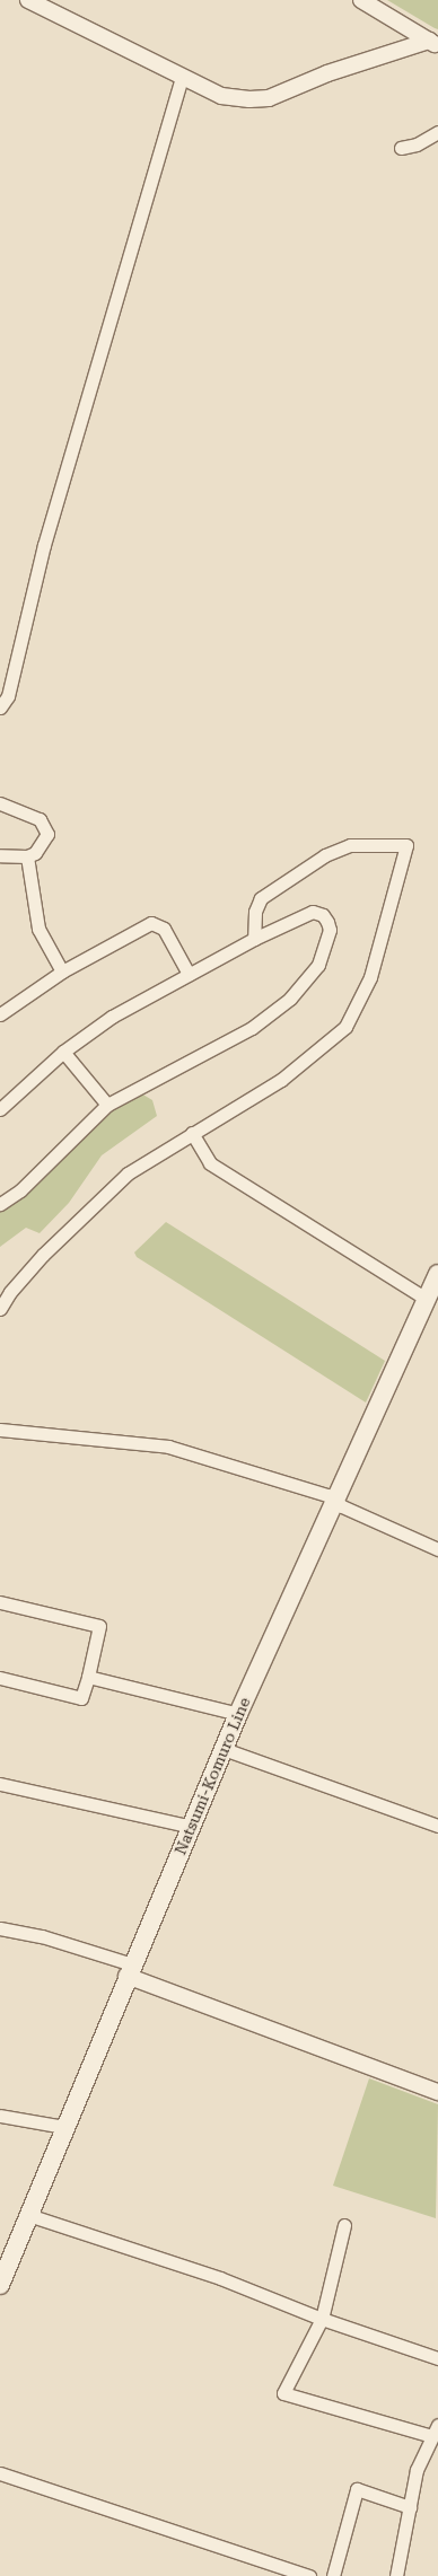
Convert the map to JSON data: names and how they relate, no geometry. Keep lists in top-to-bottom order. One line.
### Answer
{"streets":{"main road":["Natsumi-Komuro Line"]}}
